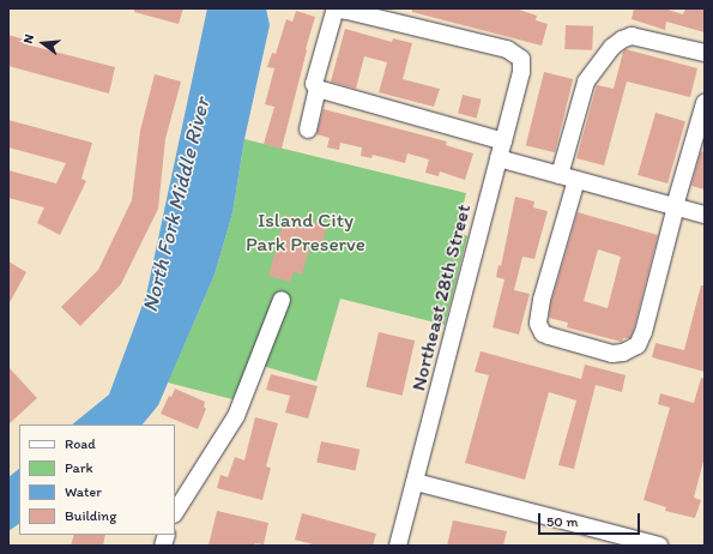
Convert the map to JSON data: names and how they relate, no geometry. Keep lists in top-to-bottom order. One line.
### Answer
{"streets":{"street":["Northeast 28th Street"]},"water":["North Fork Middle River"],"parks":["Island City Park Preserve"],"legend":["Road","Park","Water","Building"],"scale_bar":"50 m","north":"left"}
